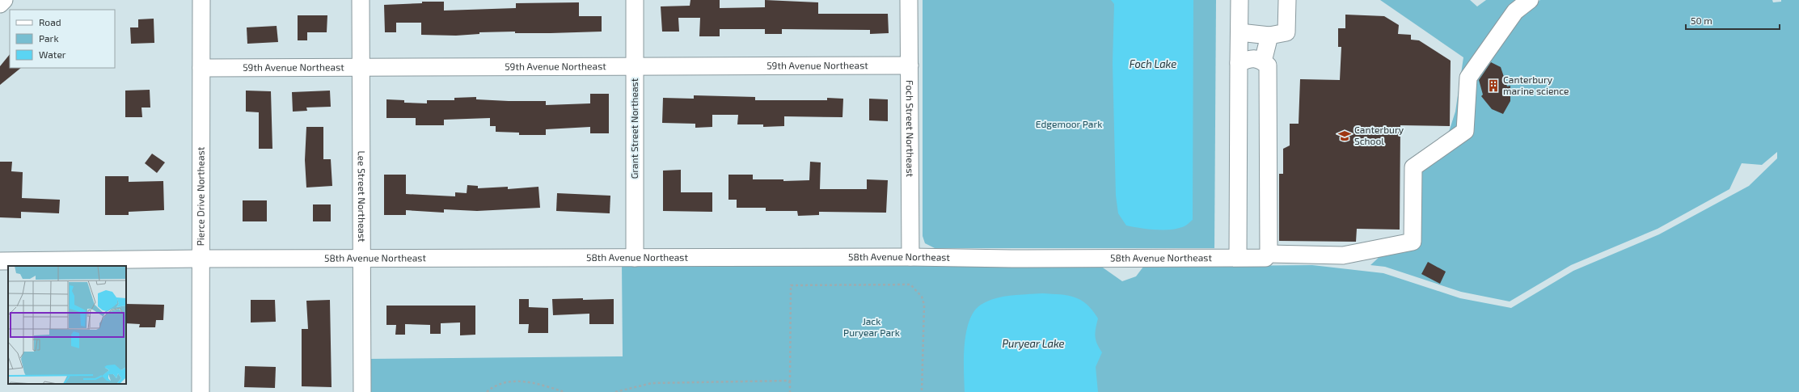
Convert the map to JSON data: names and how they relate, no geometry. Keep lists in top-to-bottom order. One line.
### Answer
{"streets":{"street":["59th Avenue Northeast","Grant Street Northeast","Foch Street Northeast","Pierce Drive Northeast","Lee Street Northeast","58th Avenue Northeast"]},"crossings":[["59th Avenue Northeast","Grant Street Northeast"],["59th Avenue Northeast","Foch Street Northeast"],["59th Avenue Northeast","Pierce Drive Northeast"],["59th Avenue Northeast","Lee Street Northeast"],["Grant Street Northeast","58th Avenue Northeast"],["Foch Street Northeast","58th Avenue Northeast"],["Pierce Drive Northeast","58th Avenue Northeast"],["Lee Street Northeast","58th Avenue Northeast"]],"water":["Foch Lake","Puryear Lake"],"parks":["Edgemoor Park","Jack Puryear Park"],"places":{"building":["Canterbury marine science"],"school or university":["Canterbury School"]},"legend":["Road","Park","Water"],"scale_bar":"50 m"}
